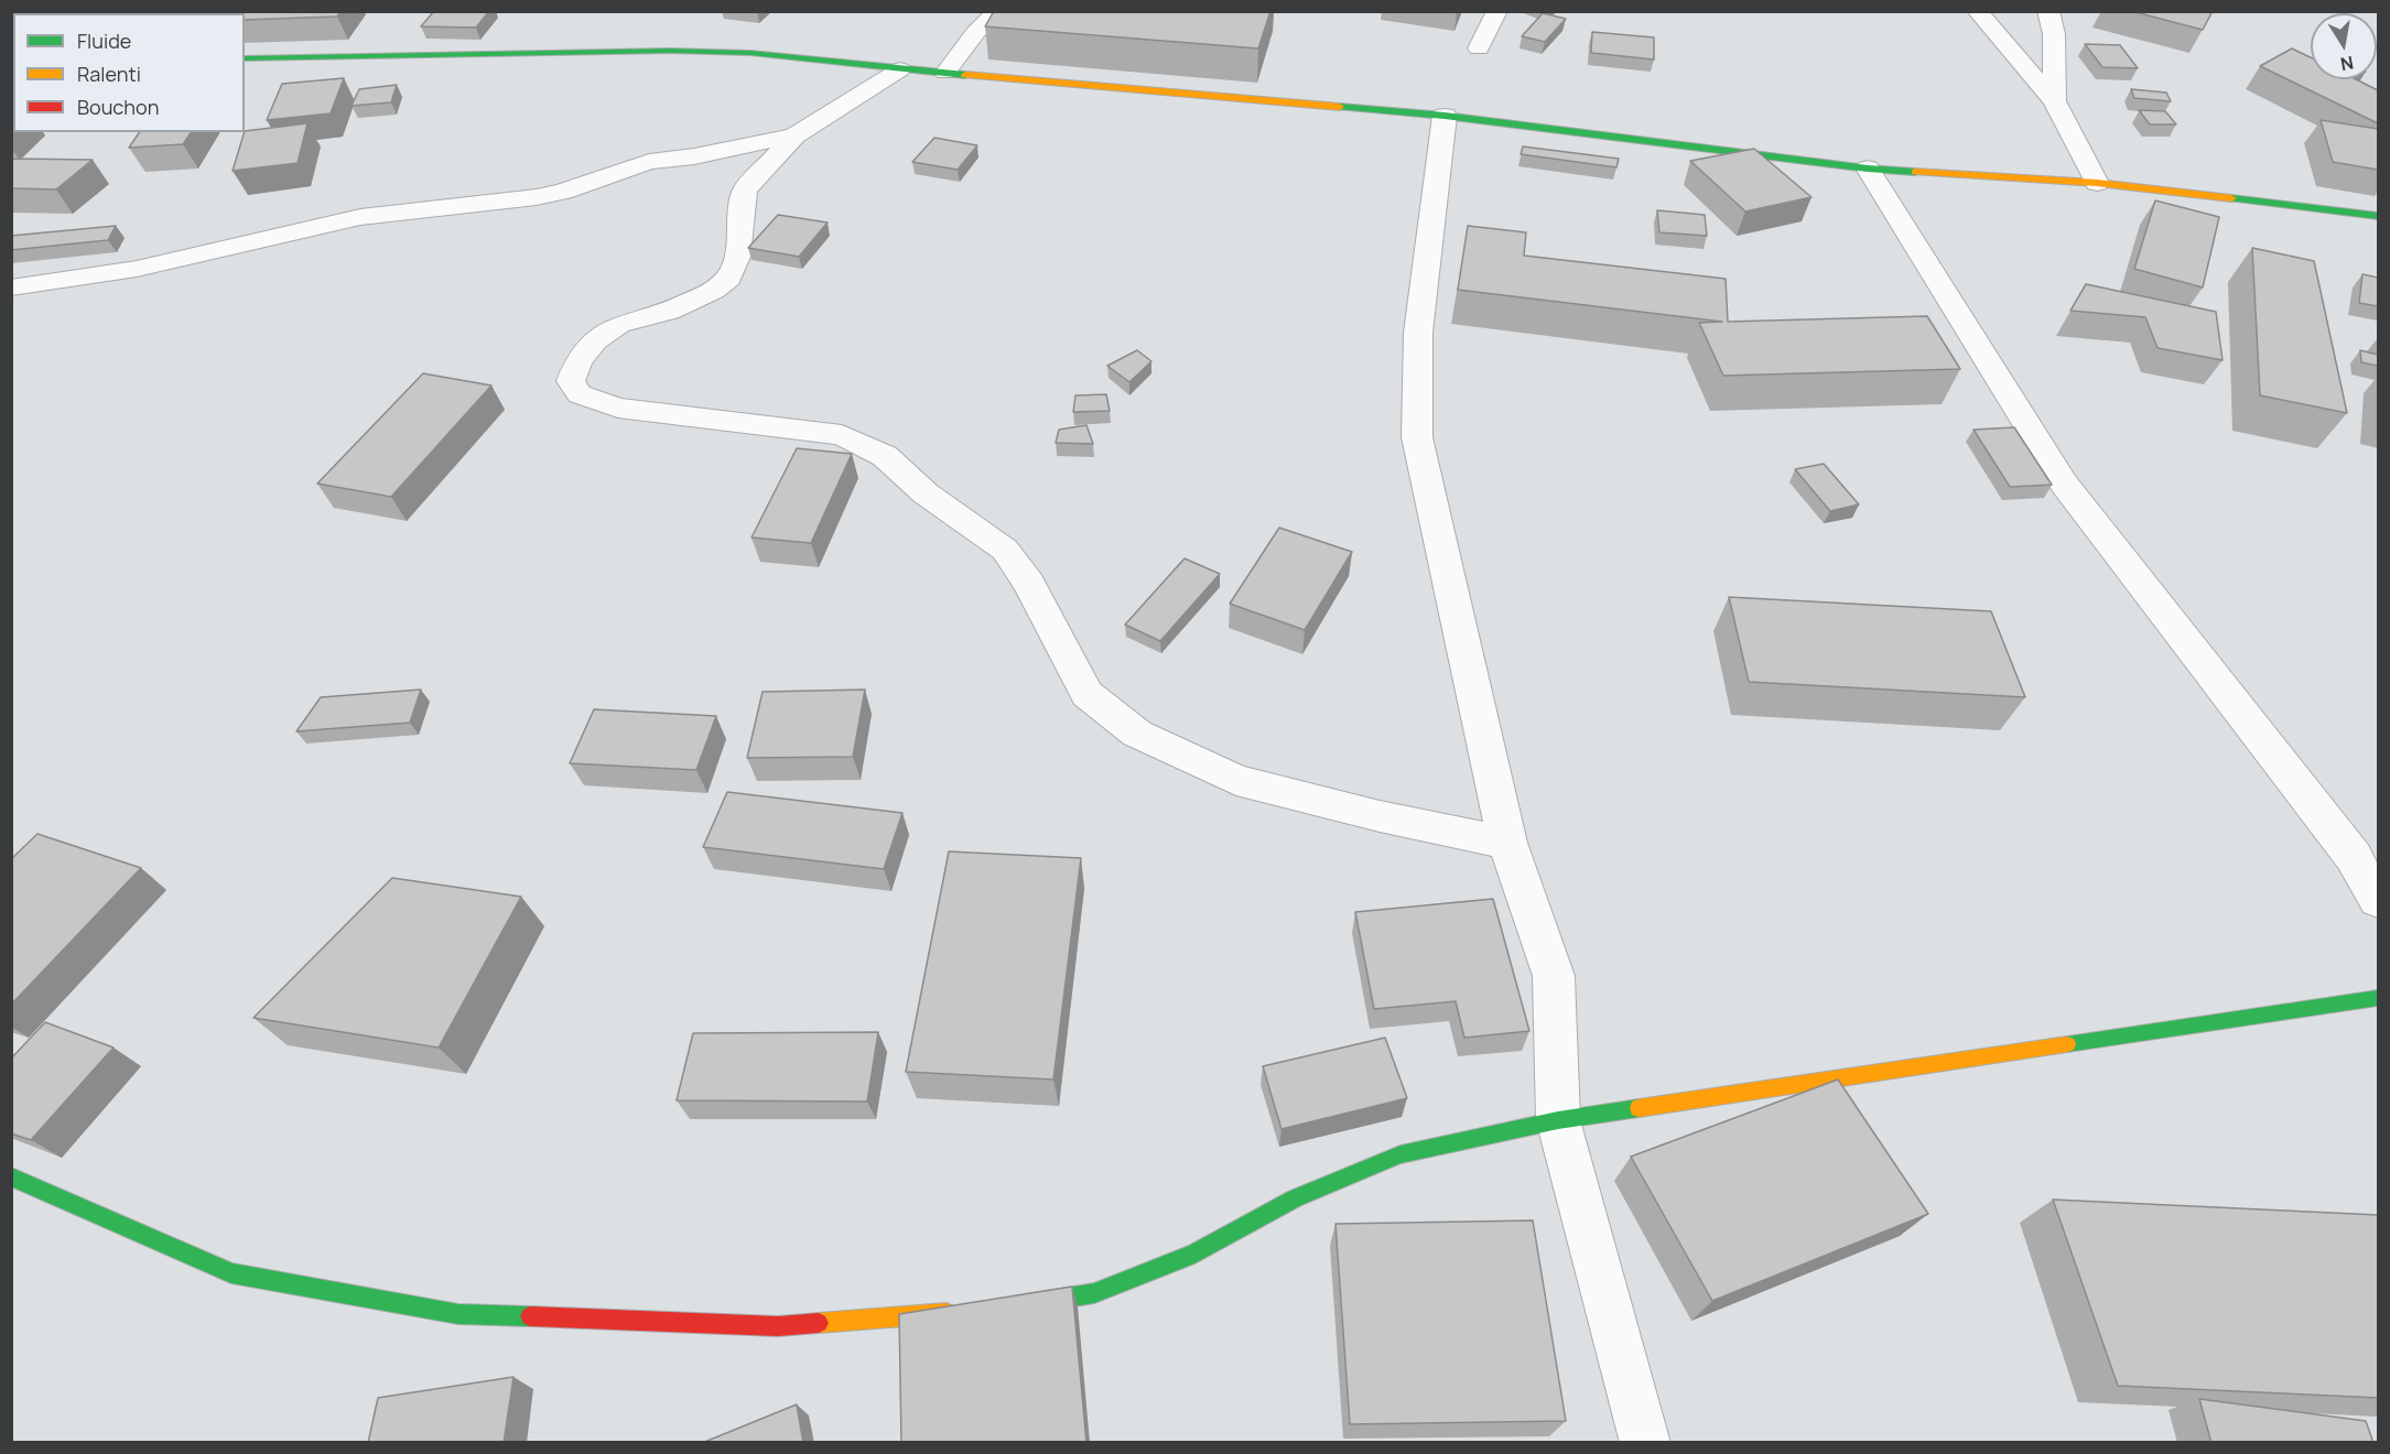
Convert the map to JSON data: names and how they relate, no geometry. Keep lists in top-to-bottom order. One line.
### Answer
{"legend":["Fluide","Ralenti","Bouchon"],"north":"bottom"}
